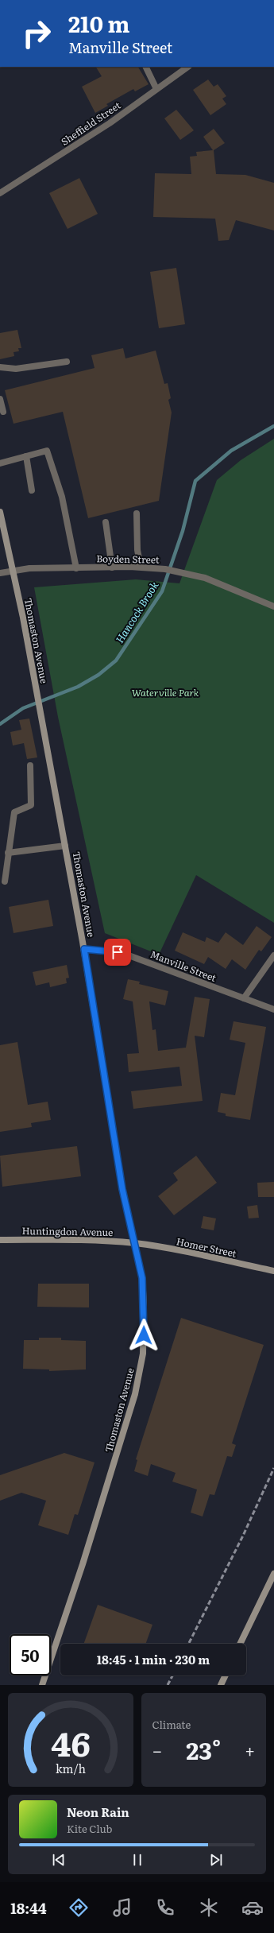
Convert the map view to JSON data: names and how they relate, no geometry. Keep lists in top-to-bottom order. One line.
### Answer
{"streets":{"main road":["Thomaston Avenue","Huntingdon Avenue","Homer Street"],"street":["Sheffield Street","Boyden Street","Manville Street"]},"crossings":[["Boyden Street","Thomaston Avenue"],["Thomaston Avenue","Manville Street"],["Thomaston Avenue","Huntingdon Avenue"],["Thomaston Avenue","Homer Street"],["Huntingdon Avenue","Homer Street"]],"water":["Hancock Brook"],"parks":["Waterville Park"],"page":{"turn":["210 m","Manville Street"],"limit":"50","trip":"18:45 · 1 min · 230 m","tile":"Climate","heat":["−","23°","+"],"song":["Neon Rain","Kite Club"],"tabs":"18:44","gauge":["46","km/h"]}}
